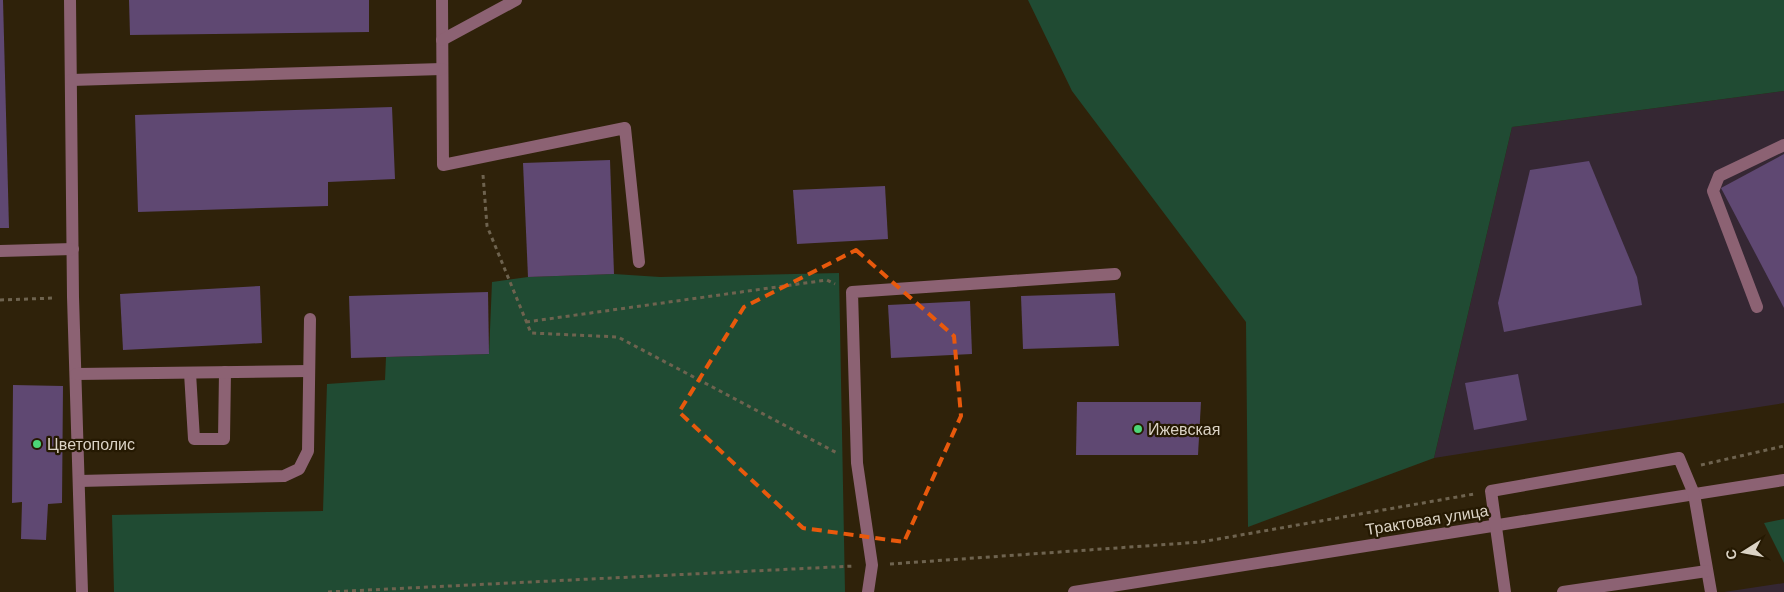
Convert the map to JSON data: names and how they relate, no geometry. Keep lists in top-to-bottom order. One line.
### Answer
{"streets":{"street":["Трактовая улица"]},"places":["Ижевская","Цветополис"],"north":"left"}
